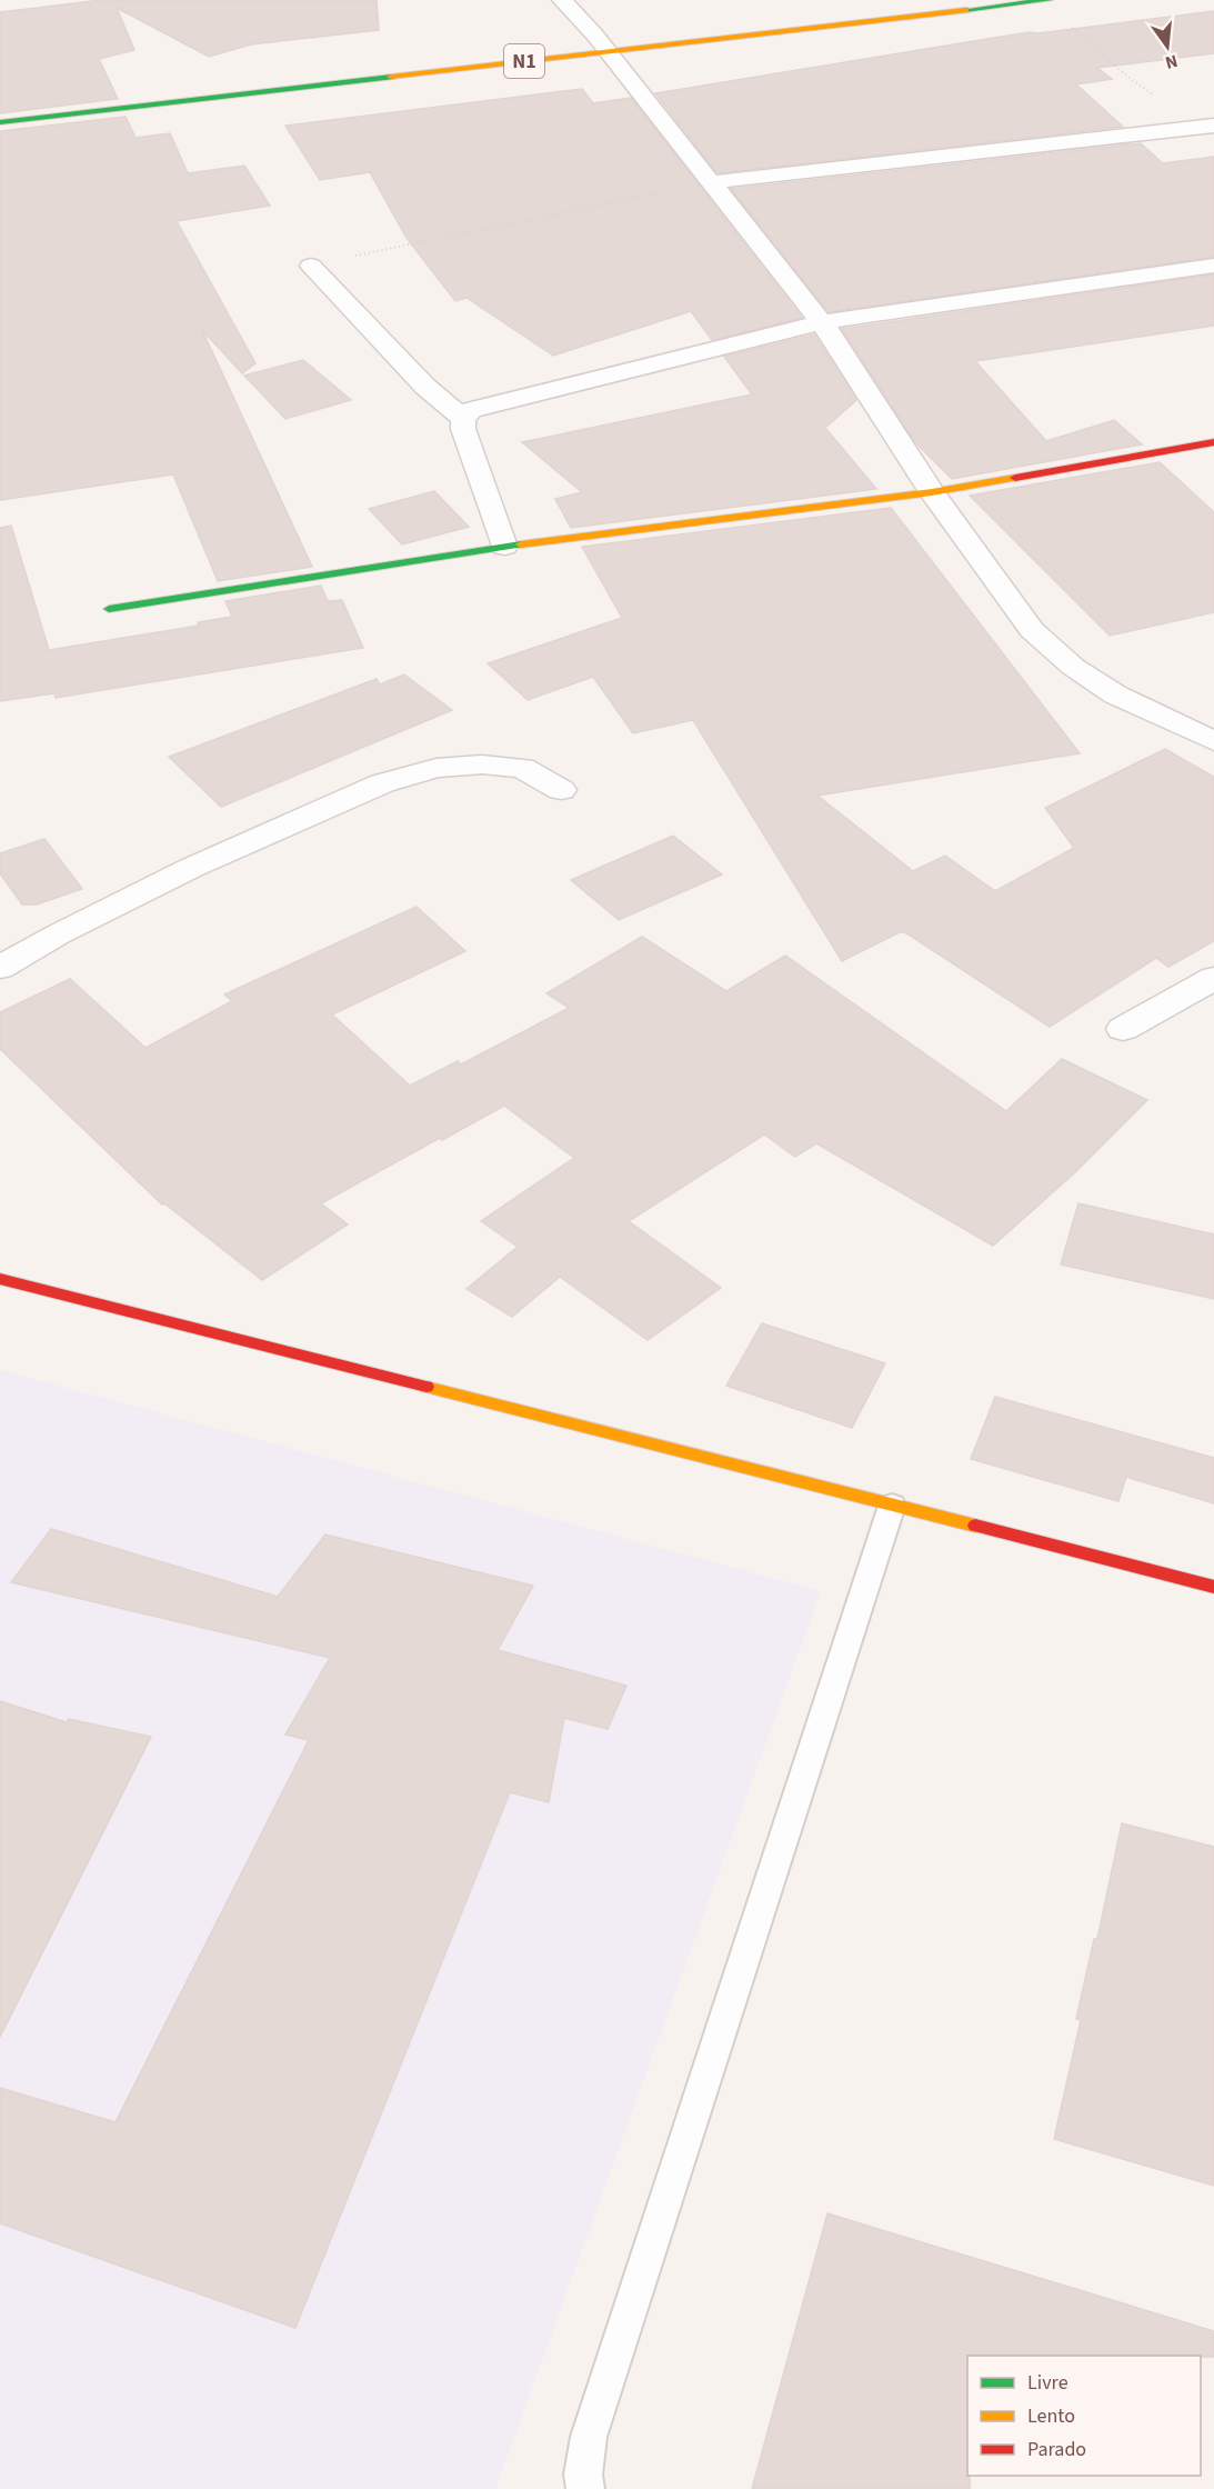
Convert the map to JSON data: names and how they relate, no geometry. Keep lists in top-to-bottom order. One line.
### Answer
{"streets":{"street":["N1"]},"legend":["Livre","Lento","Parado"],"north":"bottom"}
